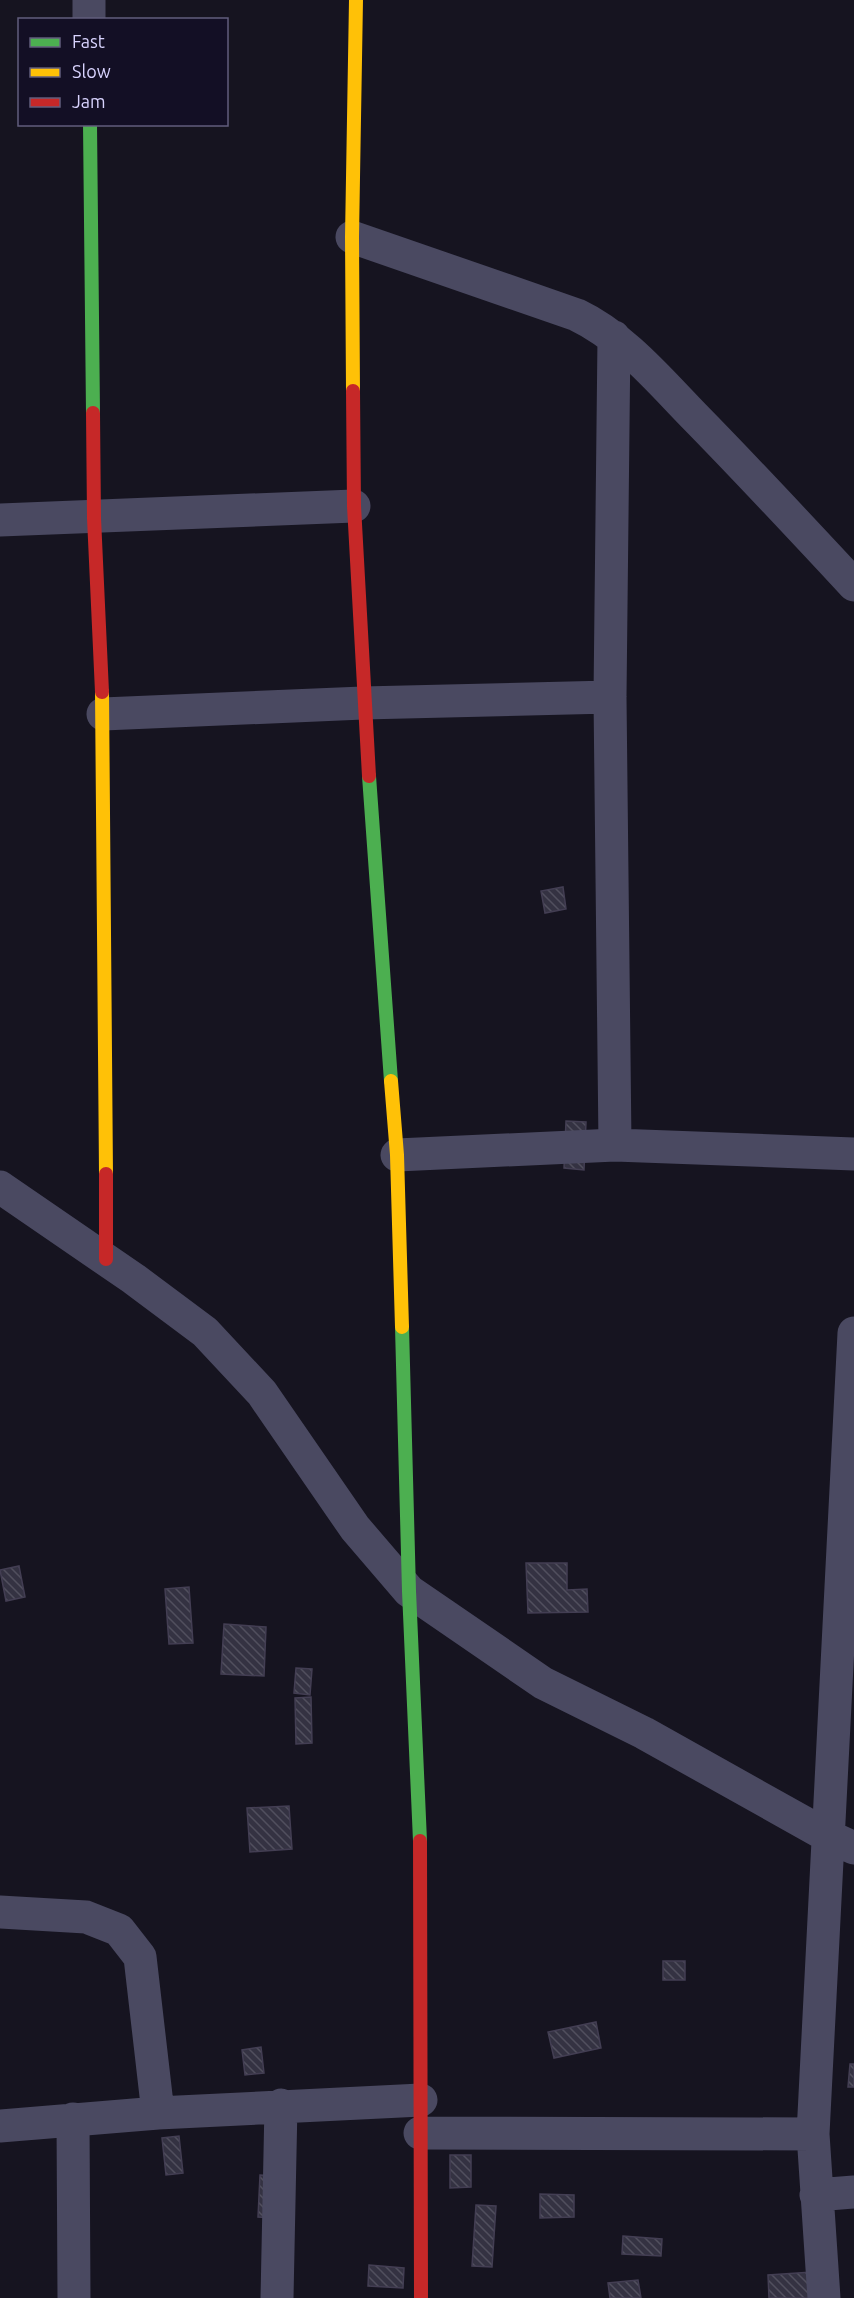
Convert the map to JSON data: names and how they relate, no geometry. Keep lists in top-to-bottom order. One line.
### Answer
{"legend":["Fast","Slow","Jam"]}
